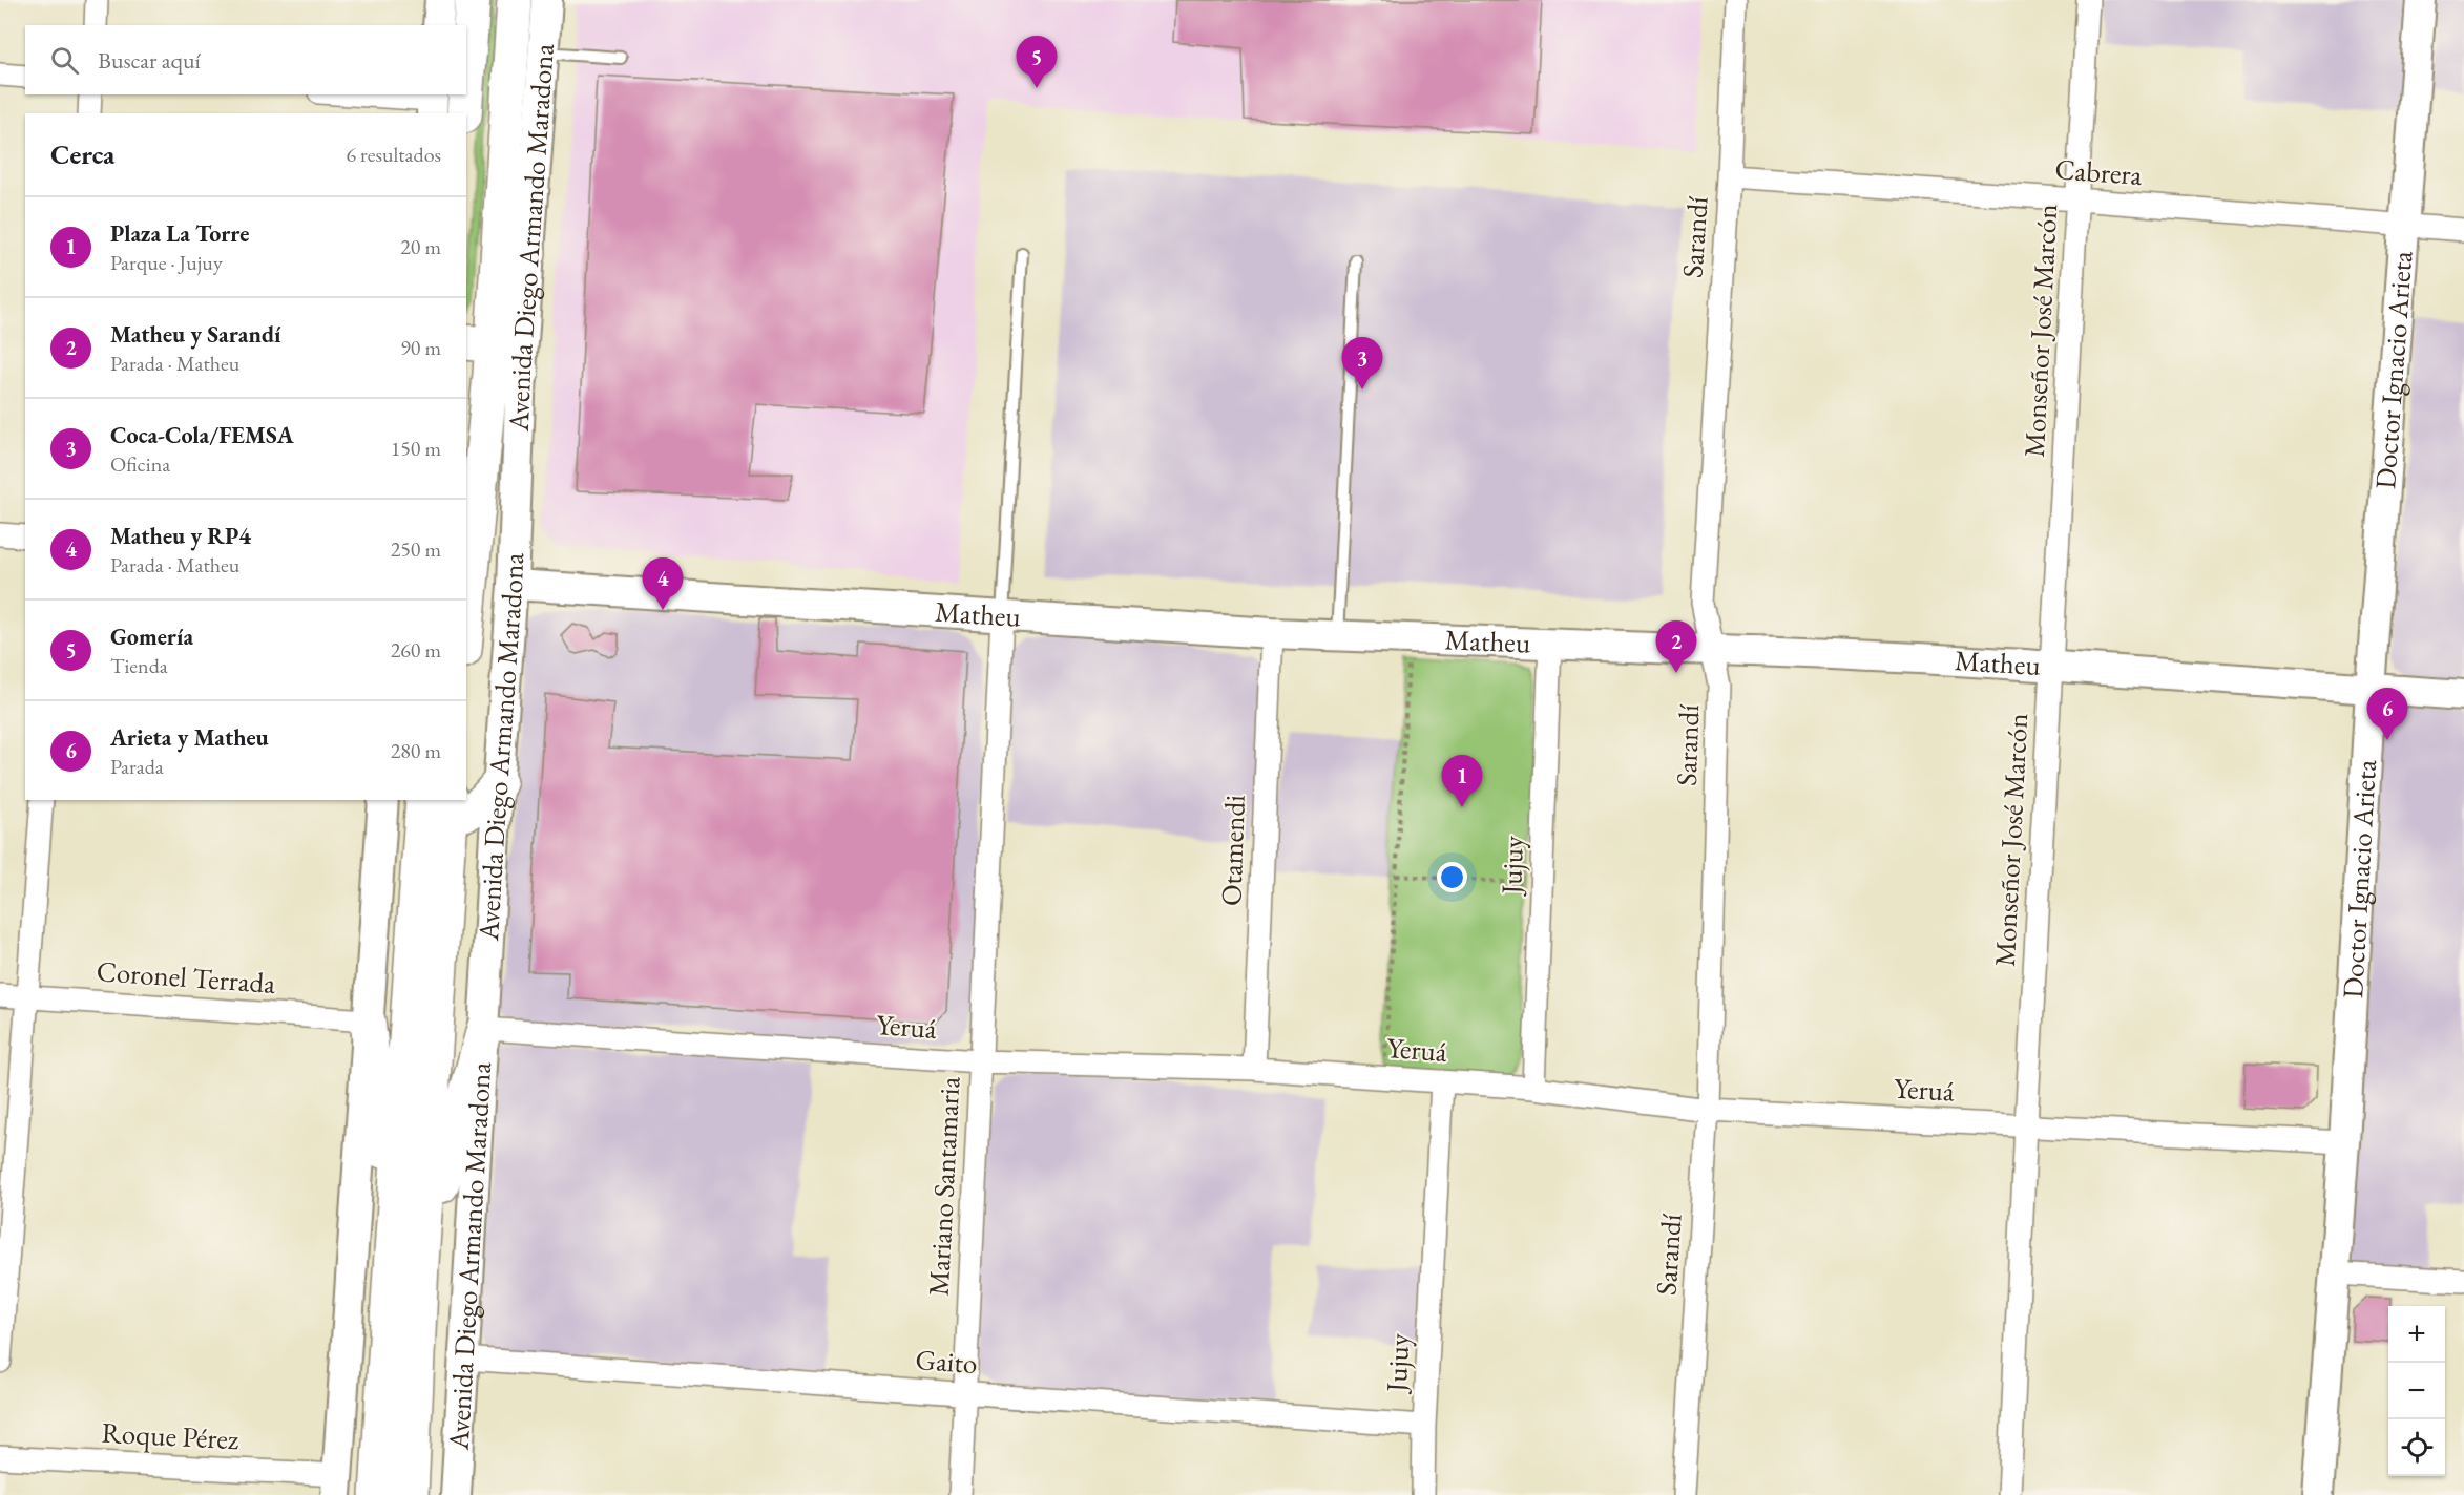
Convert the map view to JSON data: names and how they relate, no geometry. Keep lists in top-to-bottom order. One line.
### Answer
{"streets":{"main road":["Avenida Diego Armando Maradona"],"street":["Cabrera","Sarandí","Monseñor José Marcón","Doctor Ignacio Arieta","Matheu","Otamendi","Jujuy","Coronel Terrada","Yeruá","Mariano Santamaria","Gaito","Roque Pérez"]},"crossings":[["Cabrera","Sarandí"],["Cabrera","Monseñor José Marcón"],["Cabrera","Doctor Ignacio Arieta"],["Sarandí","Matheu"],["Sarandí","Yeruá"],["Avenida Diego Armando Maradona","Matheu"],["Avenida Diego Armando Maradona","Yeruá"],["Avenida Diego Armando Maradona","Gaito"],["Monseñor José Marcón","Matheu"],["Monseñor José Marcón","Yeruá"],["Doctor Ignacio Arieta","Matheu"],["Doctor Ignacio Arieta","Yeruá"],["Matheu","Otamendi"],["Matheu","Jujuy"],["Matheu","Mariano Santamaria"],["Otamendi","Yeruá"],["Jujuy","Yeruá"],["Jujuy","Gaito"],["Yeruá","Mariano Santamaria"],["Mariano Santamaria","Gaito"]],"page":{"search":"Buscar aquí","pins":["5","3","4","2","6","1"],"heading":["Cerca","6 resultados"],"list":[{"mark":"1","name":"Plaza La Torre","note":"Parque · Jujuy","value":"20 m"},{"mark":"2","name":"Matheu y Sarandí","note":"Parada · Matheu","value":"90 m"},{"mark":"3","name":"Coca-Cola/FEMSA","note":"Oficina","value":"150 m"},{"mark":"4","name":"Matheu y RP4","note":"Parada · Matheu","value":"250 m"},{"mark":"5","name":"Gomería","note":"Tienda","value":"260 m"},{"mark":"6","name":"Arieta y Matheu","note":"Parada","value":"280 m"}],"map_buttons":["+","−"]}}
